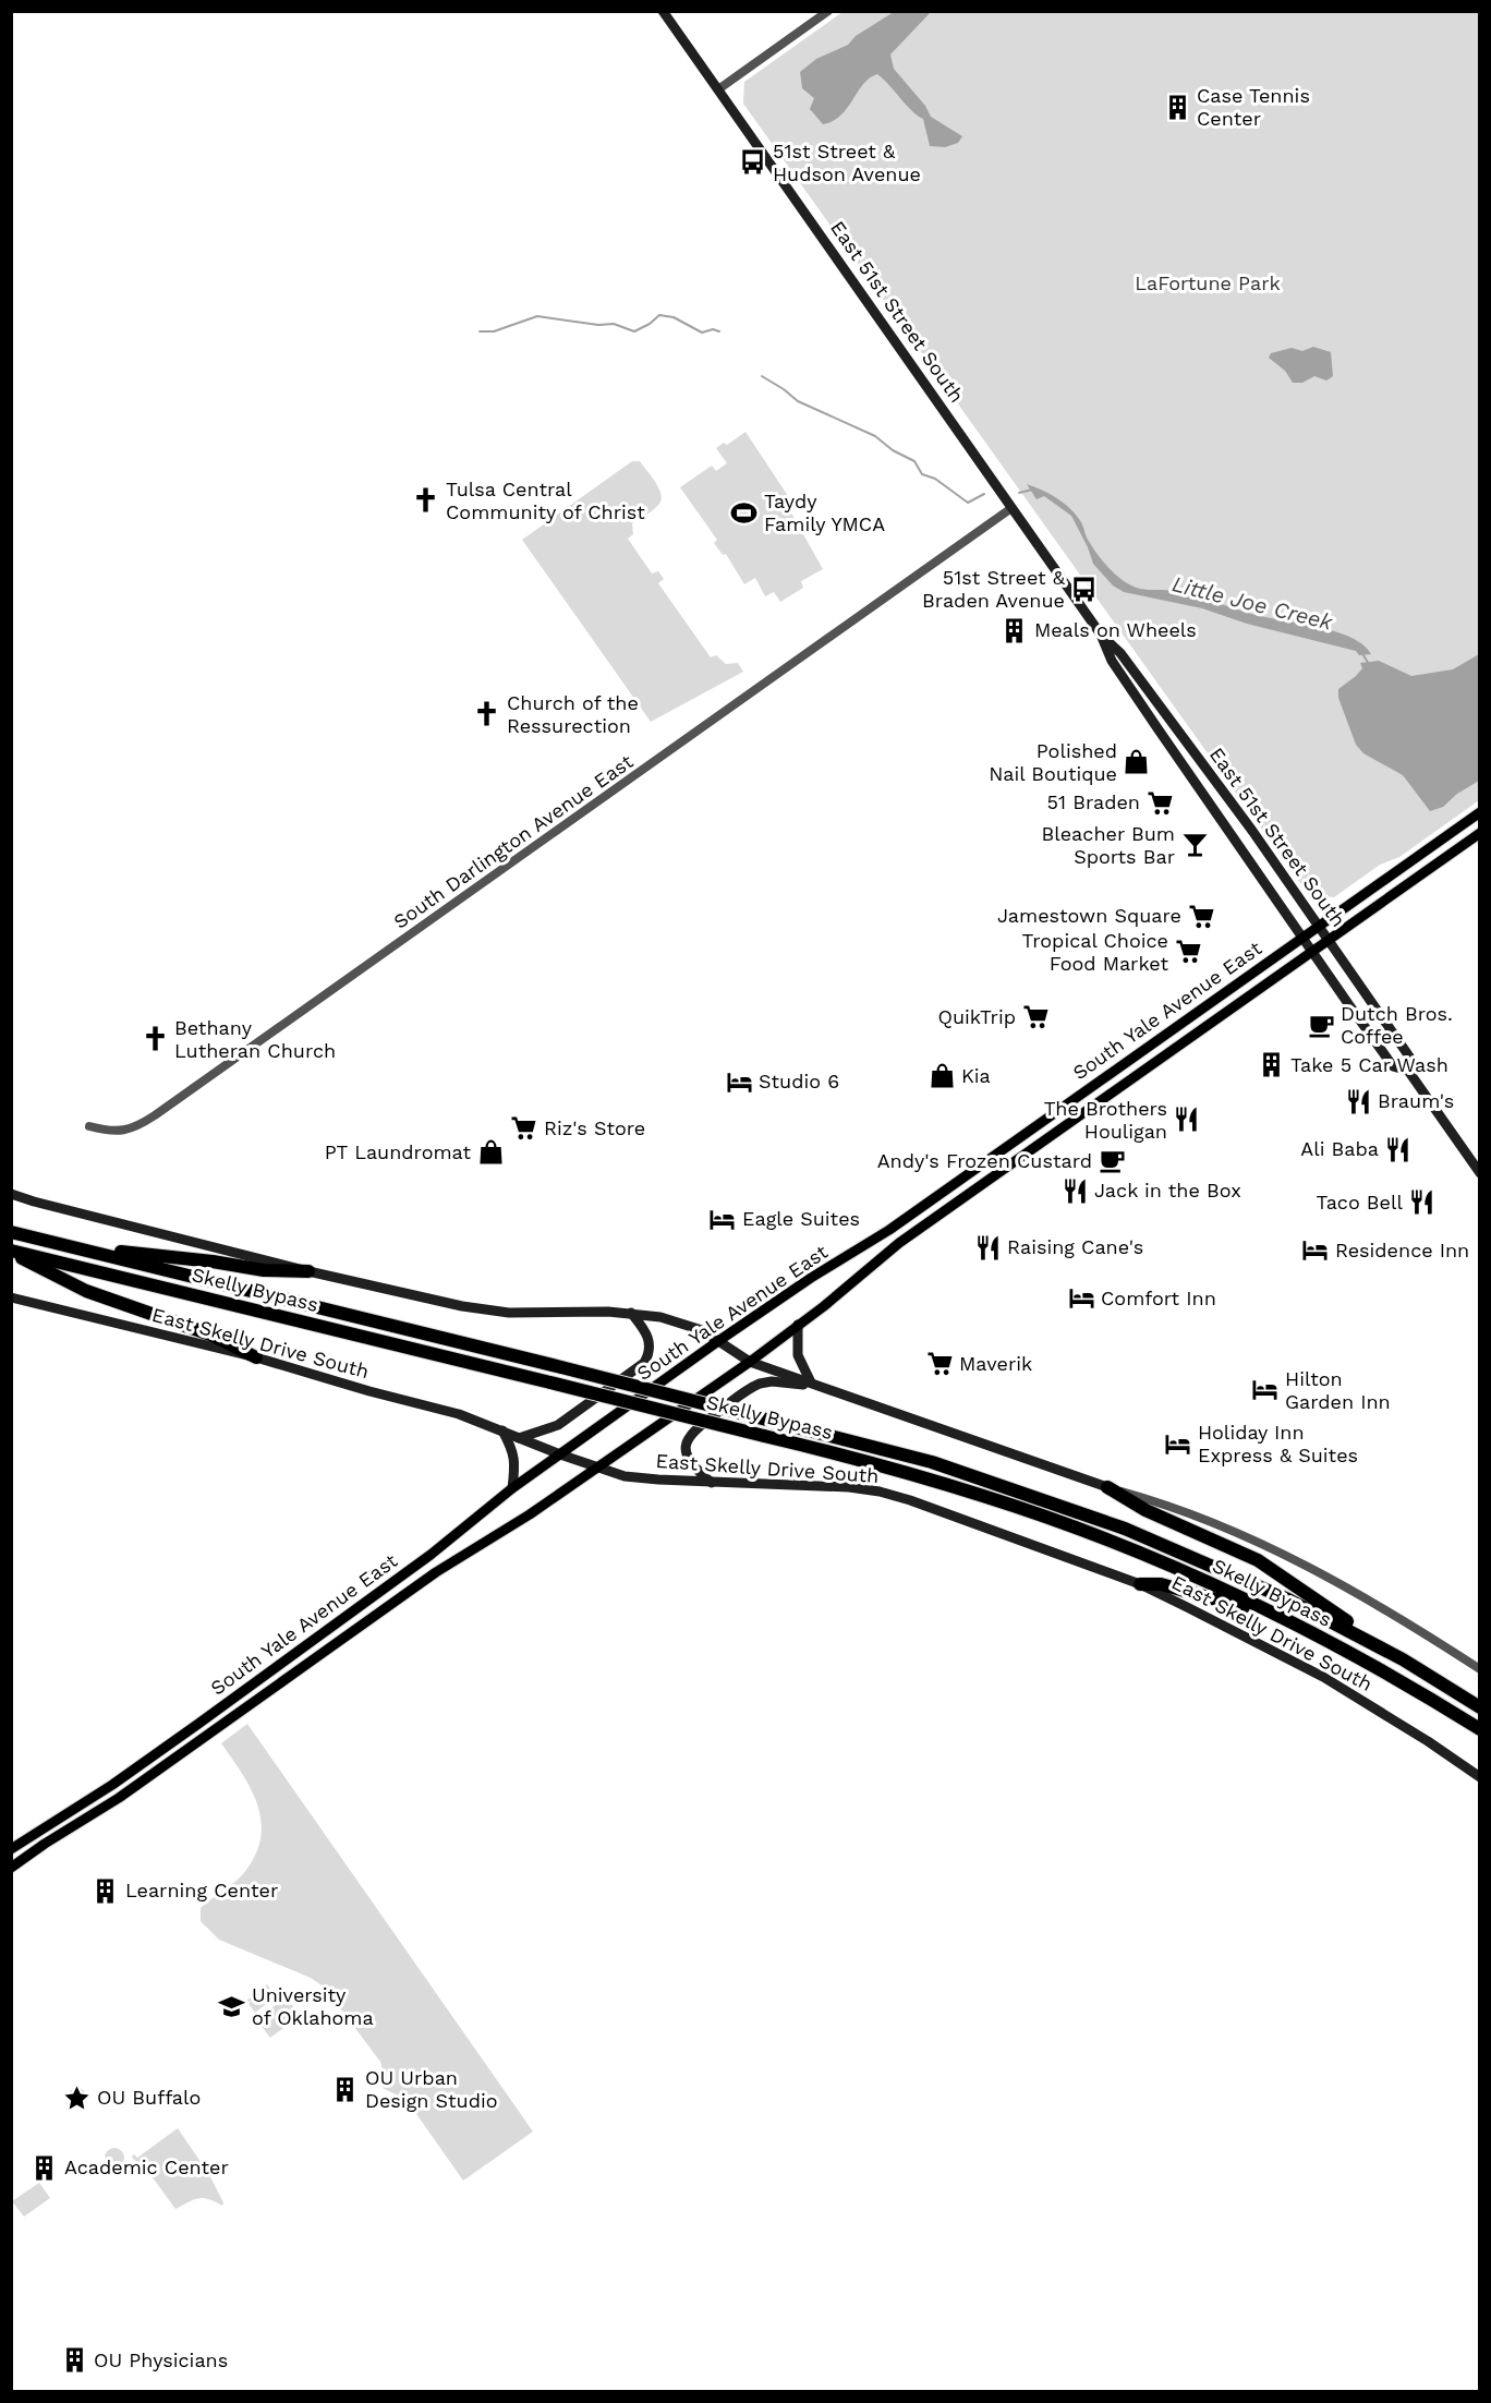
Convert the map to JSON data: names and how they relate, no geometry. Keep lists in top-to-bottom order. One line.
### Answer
{"streets":{"highway":["Skelly Bypass"],"main road":["East 51st Street South","South Yale Avenue East","East Skelly Drive South"],"street":["South Darlington Avenue East"]},"crossings":[["East 51st Street South","South Darlington Avenue East"],["East 51st Street South","South Yale Avenue East"],["South Yale Avenue East","East Skelly Drive South"]],"water":["Little Joe Creek"],"parks":["LaFortune Park"],"places":{"building":["Case Tennis Center","Meals on Wheels","Take 5 Car Wash","Learning Center","OU Urban Design Studio","Academic Center","OU Physicians"],"bus stop":["51st Street & Hudson Avenue","51st Street & Braden Avenue"],"church":["Tulsa Central Community of Christ","Church of the Ressurection","Bethany Lutheran Church"],"sports":["Taydy Family YMCA"],"shop":["Polished Nail Boutique","Kia","PT Laundromat"],"supermarket":["51 Braden","Jamestown Square","Tropical Choice Food Market","QuikTrip","Riz's Store","Maverik"],"bar":["Bleacher Bum Sports Bar"],"cafe":["Dutch Bros. Coffee","Andy's Frozen Custard"],"hotel":["Studio 6","Eagle Suites","Residence Inn","Comfort Inn","Hilton Garden Inn","Holiday Inn Express & Suites"],"restaurant":["Braum's","The Brothers Houligan","Ali Baba","Jack in the Box","Taco Bell","Raising Cane's"],"school or university":["University of Oklahoma"],"place":["OU Buffalo"]}}
